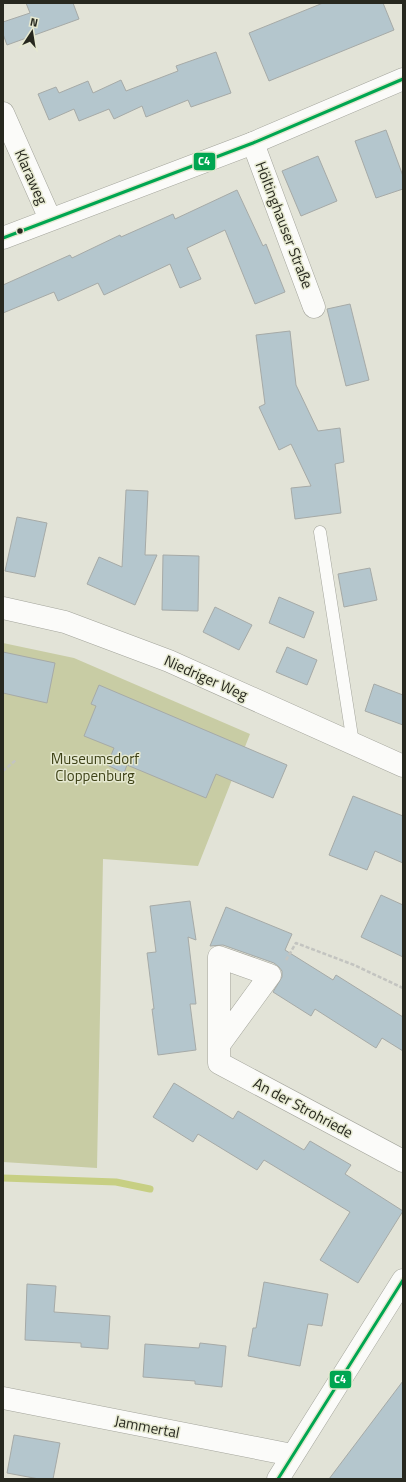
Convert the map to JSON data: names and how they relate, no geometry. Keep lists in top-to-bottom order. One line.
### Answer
{"streets":{"street":["Klaraweg","Höltinghauser Straße","Niedriger Weg","An der Strohriede","Jammertal"]},"crossings":[["Klaraweg","Höltinghauser Straße"]],"parks":["Museumsdorf Cloppenburg"],"lines":["transit line C4"],"north":"top"}
